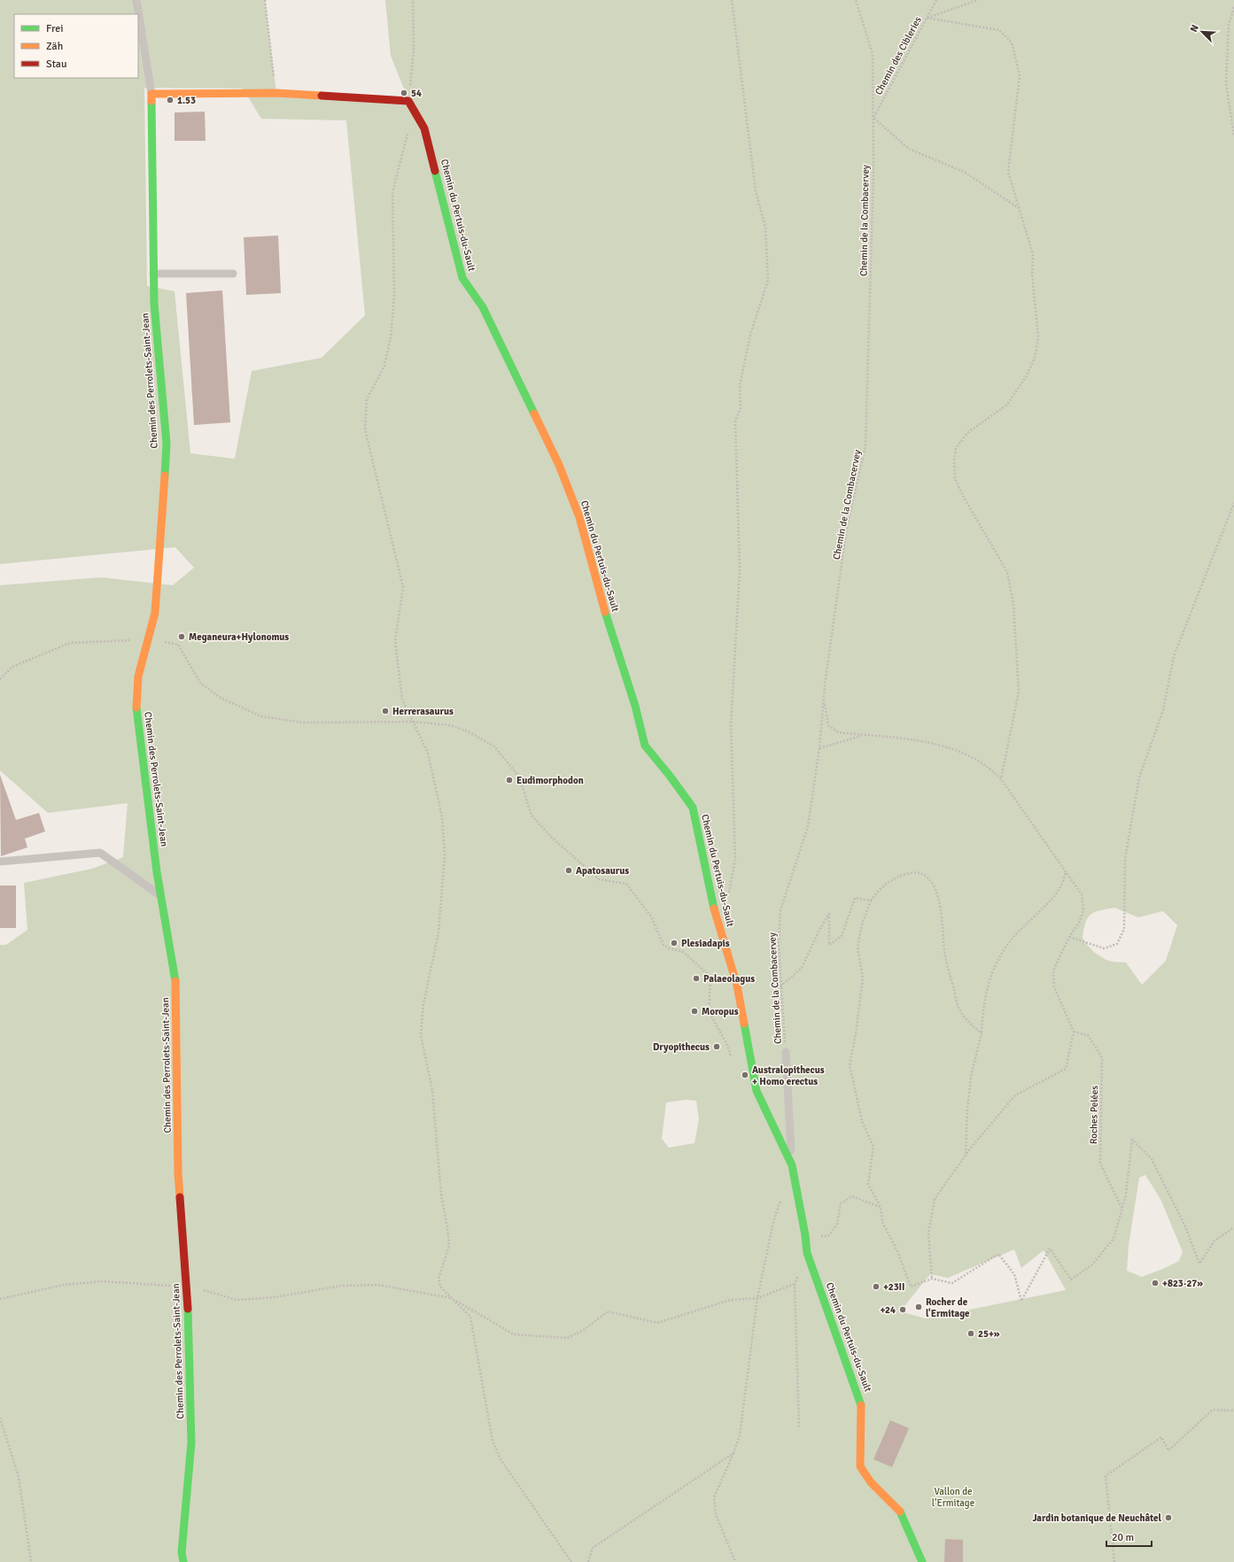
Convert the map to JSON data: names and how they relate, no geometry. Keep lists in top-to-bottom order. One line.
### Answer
{"streets":{"street":["Chemin du Pertuis-du-Sault","Chemin des Perrolets-Saint-Jean"],"path":["Chemin des Cibleries","Chemin de la Combacervey","Roches Pelées"]},"crossings":[["Chemin des Cibleries","Chemin de la Combacervey"],["Chemin du Pertuis-du-Sault","Chemin de la Combacervey"]],"parks":["Vallon de l’Ermitage"],"places":["54","1.53","Meganeura+Hylonomus","Herrerasaurus","Eudimorphodon","Apatosaurus","Plesiadapis","Palaeolagus","Moropus","Dryopithecus","Australopithecus + Homo erectus","+823·27»","+23II","Rocher de l'Ermitage","+24","25+»","Jardin botanique de Neuchâtel"],"legend":["Frei","Zäh","Stau"],"scale_bar":"20 m","north":"top left"}
